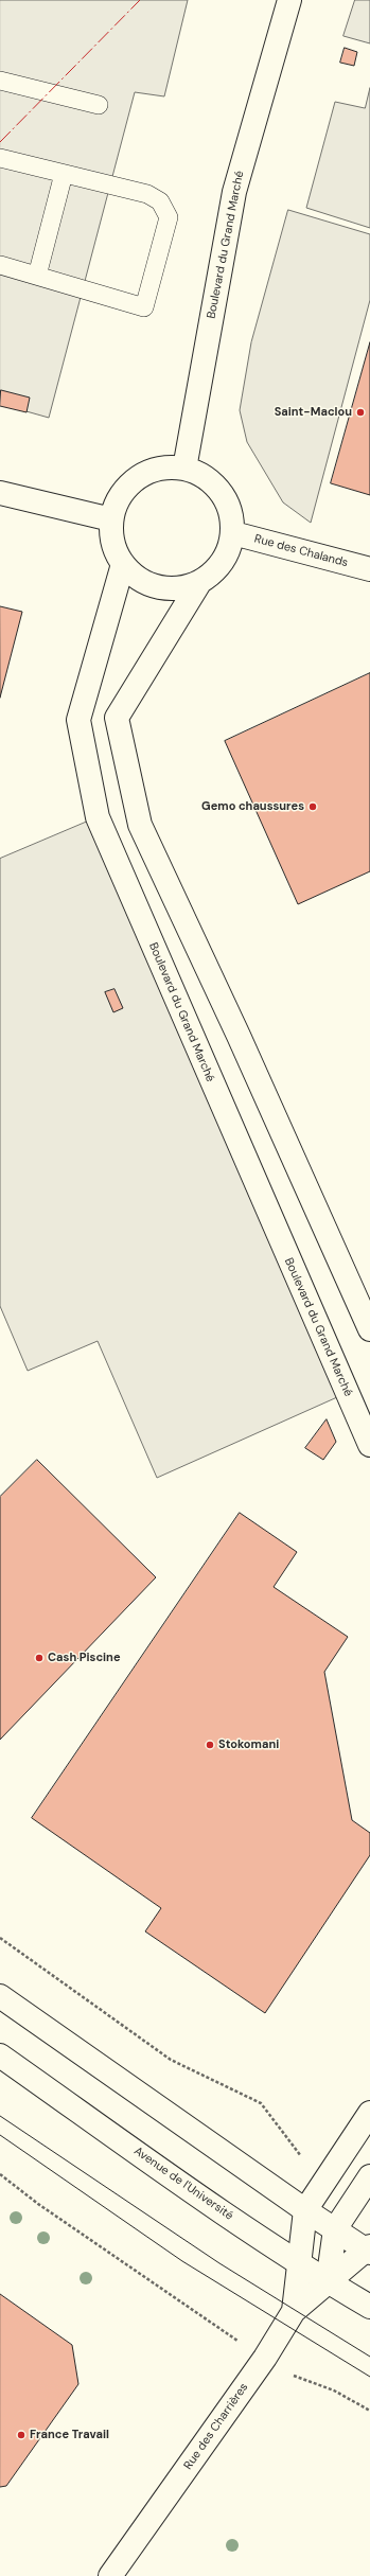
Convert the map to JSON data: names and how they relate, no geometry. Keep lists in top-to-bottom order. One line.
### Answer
{"streets":{"street":["Boulevard du Grand Marché","Rue des Chalands","Avenue de l'Université","Rue des Charrières"]},"crossings":[["Boulevard du Grand Marché","Rue des Chalands"],["Avenue de l'Université","Rue des Charrières"]],"places":["Saint-Maclou","Gemo chaussures","Cash Piscine","Stokomani","France Travail"]}
